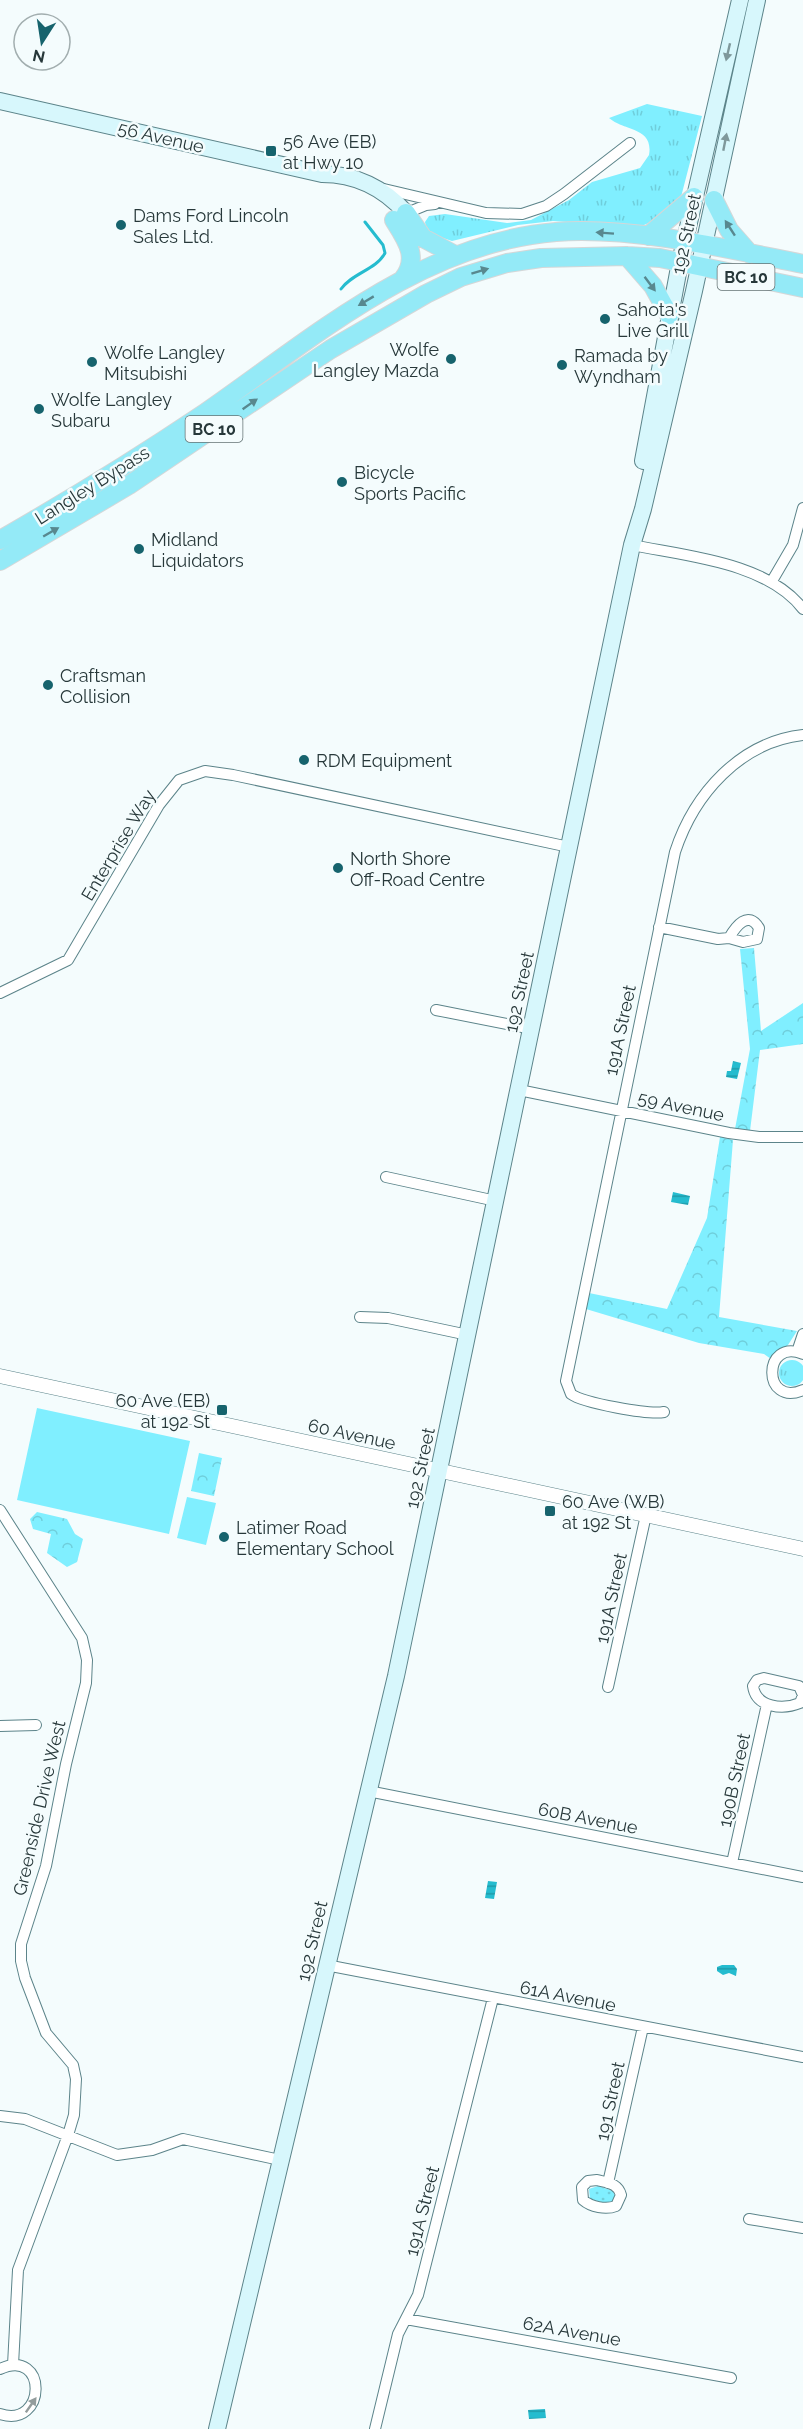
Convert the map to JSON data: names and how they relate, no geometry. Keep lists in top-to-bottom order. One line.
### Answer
{"streets":{"highway":["BC 10","Langley Bypass"],"main road":["56 Avenue","192 Street"],"street":["Enterprise Way","191A Street","59 Avenue","60 Avenue","190B Street","Greenside Drive West","60B Avenue","61A Avenue","191 Street","62A Avenue"]},"crossings":[["192 Street","BC 10"],["192 Street","Langley Bypass"],["192 Street","Enterprise Way"],["192 Street","59 Avenue"],["192 Street","60 Avenue"],["192 Street","60B Avenue"],["192 Street","61A Avenue"],["BC 10","Langley Bypass"],["191A Street","59 Avenue"],["191A Street","60 Avenue"],["191A Street","61A Avenue"],["191A Street","62A Avenue"],["190B Street","60B Avenue"],["61A Avenue","191 Street"]],"places":{"transit":["56 Ave (EB) at Hwy 10","60 Ave (EB) at 192 St","60 Ave (WB) at 192 St"],"other":["Dams Ford Lincoln Sales Ltd.","Sahota's Live Grill","Wolfe Langley Mazda","Wolfe Langley Mitsubishi","Ramada by Wyndham","Wolfe Langley Subaru","Bicycle Sports Pacific","Midland Liquidators","Craftsman Collision","RDM Equipment","North Shore Off-Road Centre","Latimer Road Elementary School"]},"north":"bottom"}
